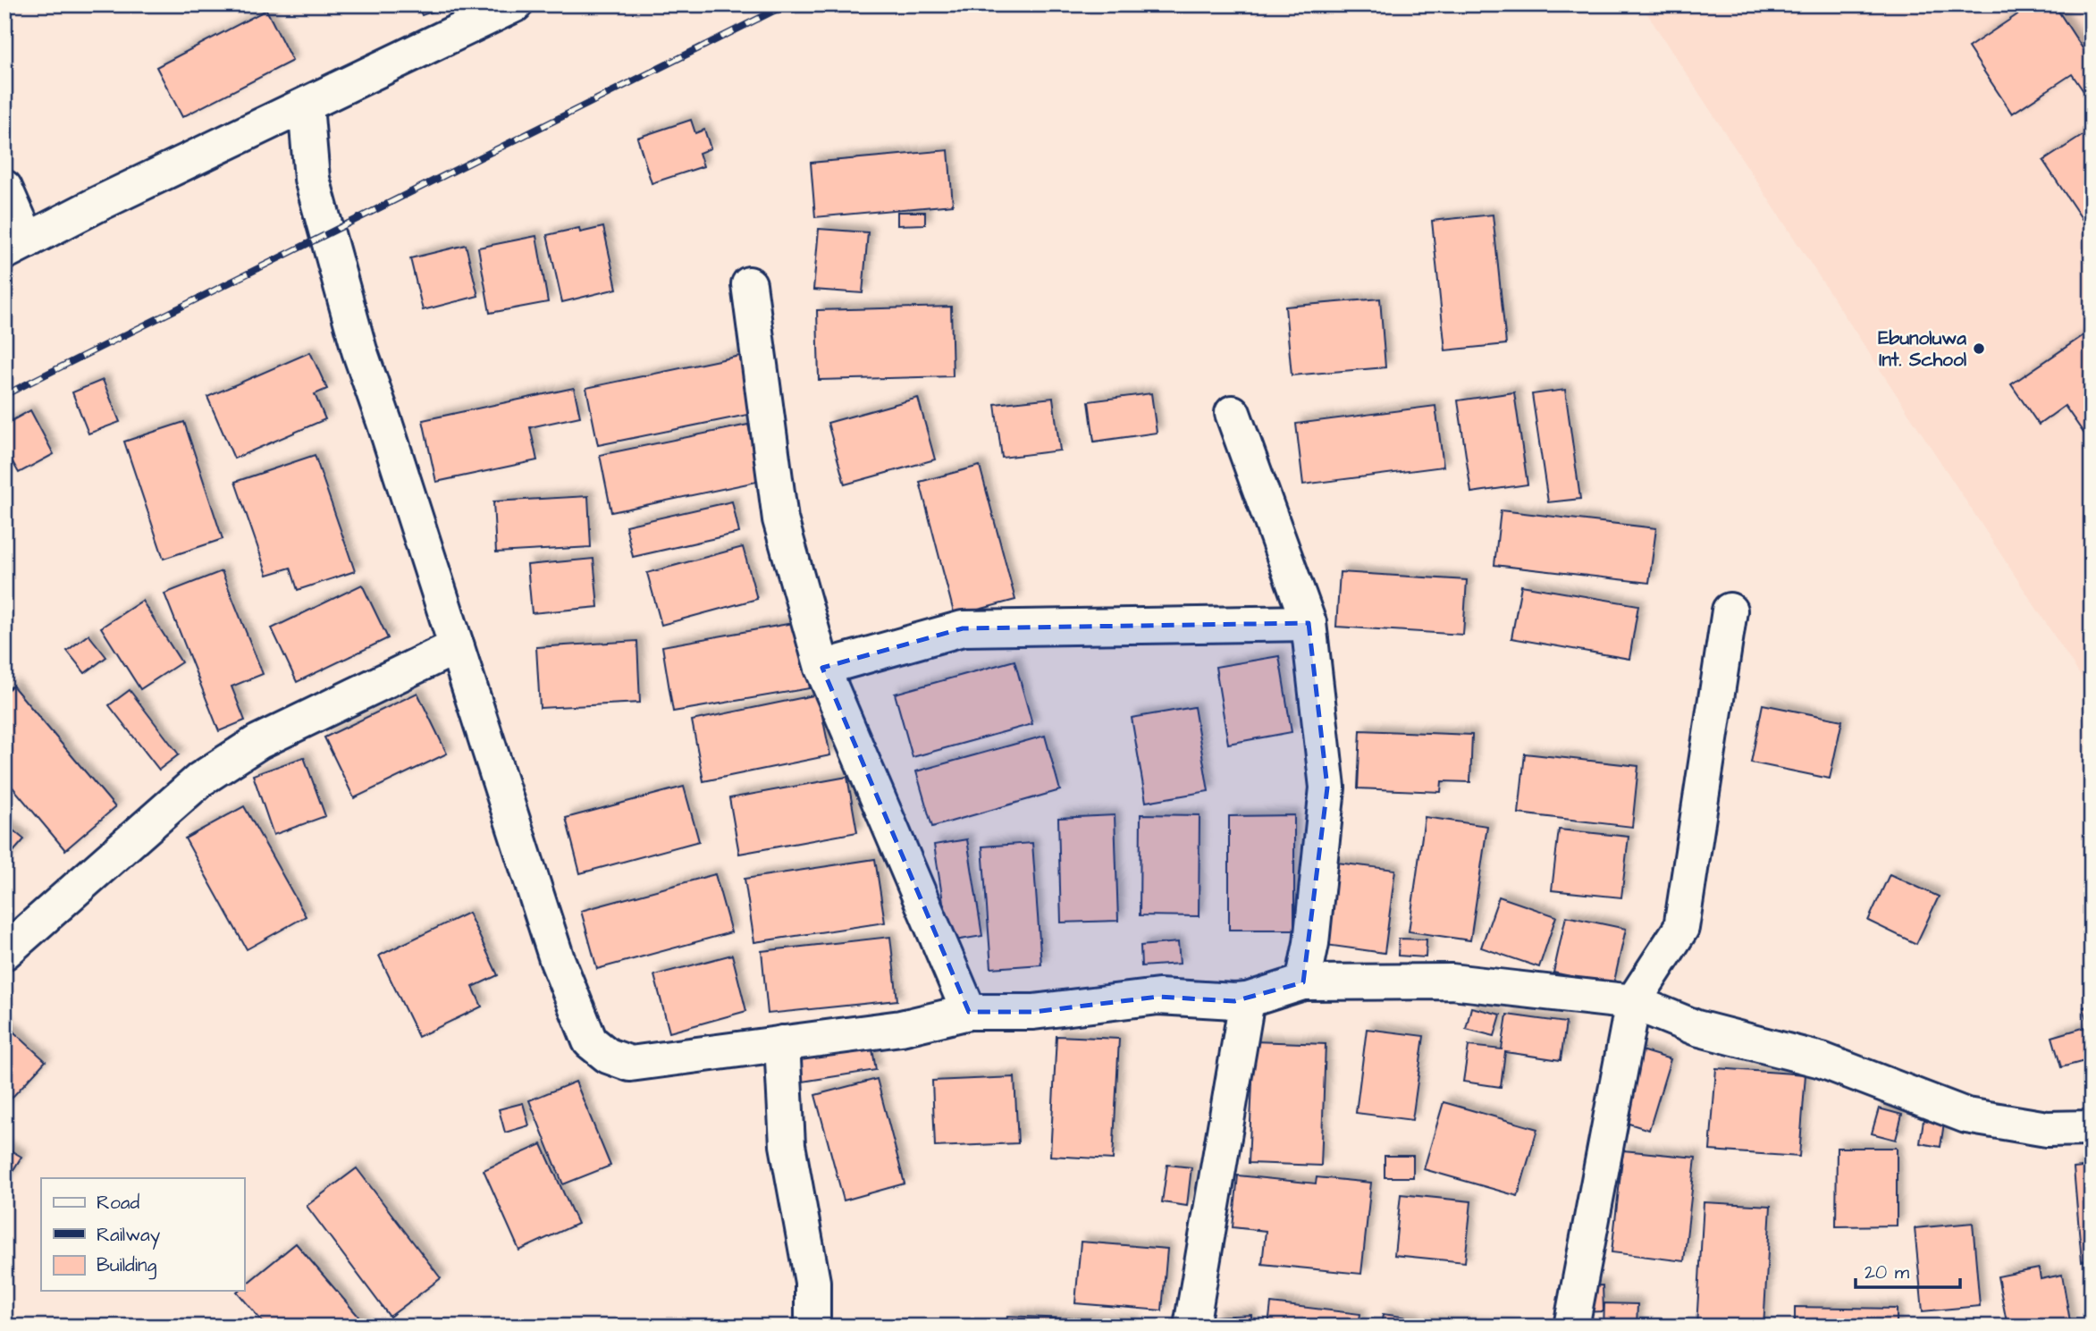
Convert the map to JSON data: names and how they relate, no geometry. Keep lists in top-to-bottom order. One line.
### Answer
{"places":["Ebunoluwa Int. School"],"legend":["Road","Railway","Building"],"scale_bar":"20 m"}
